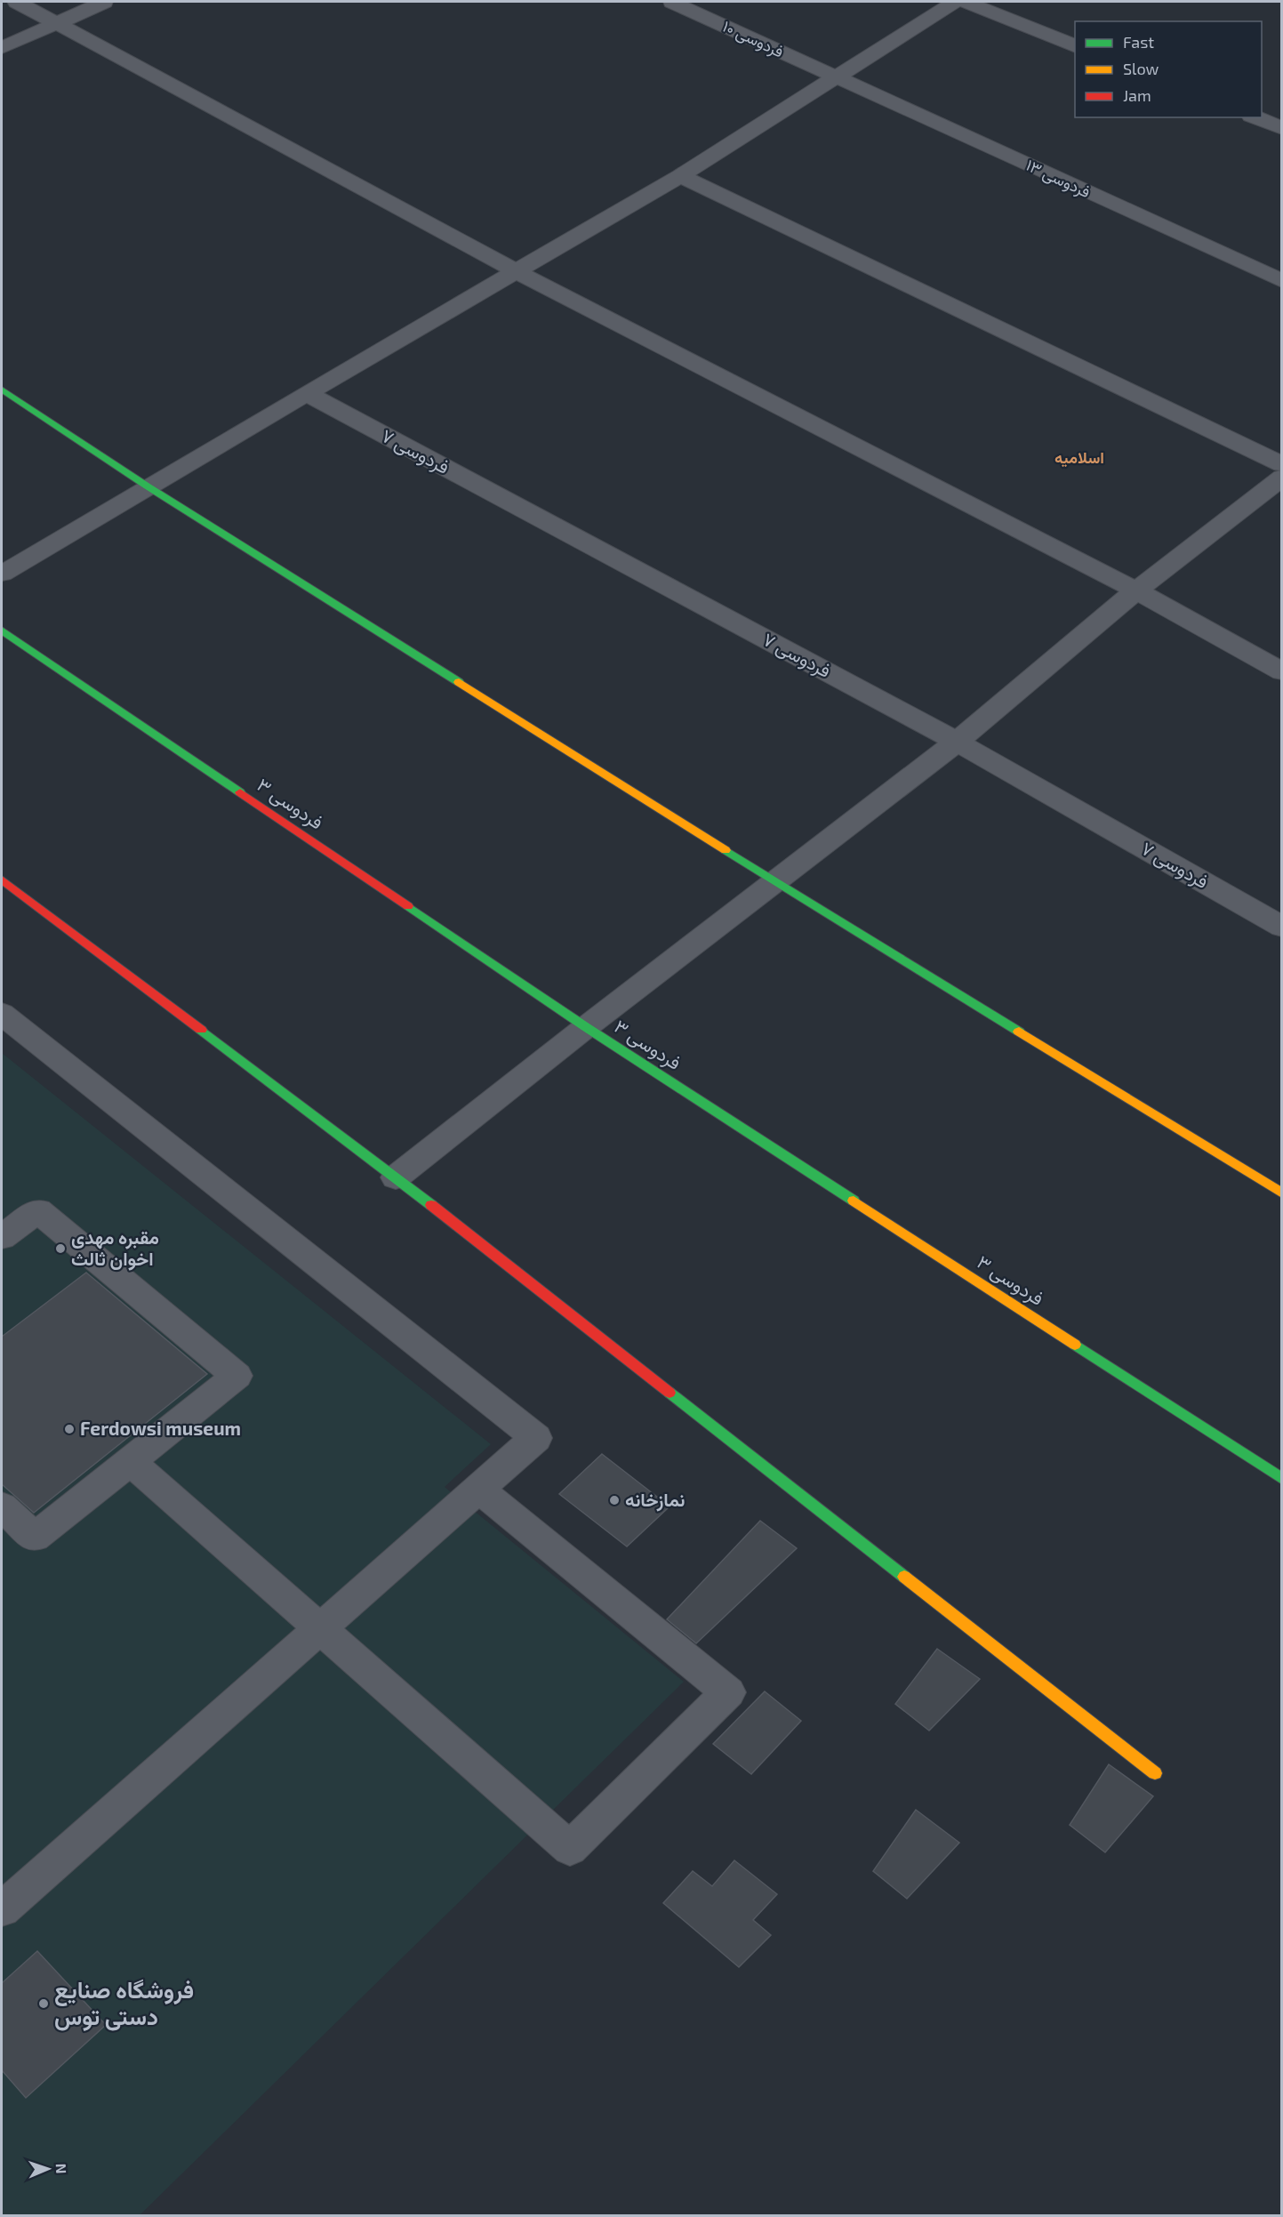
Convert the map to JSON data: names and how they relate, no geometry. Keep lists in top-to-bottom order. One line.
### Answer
{"streets":{"street":["فردوسی ۱۰","فردوسی ۱۳","فردوسی ۷","فردوسی ۳"]},"crossings":[["فردوسی ۱۰","فردوسی ۱۳"]],"districts":["اسلامیه"],"places":["مقبره مهدی اخوان ثالث","Ferdowsi museum","نمازخانه","فروشگاه صنایع دستی توس"],"legend":["Fast","Slow","Jam"],"north":"right"}
